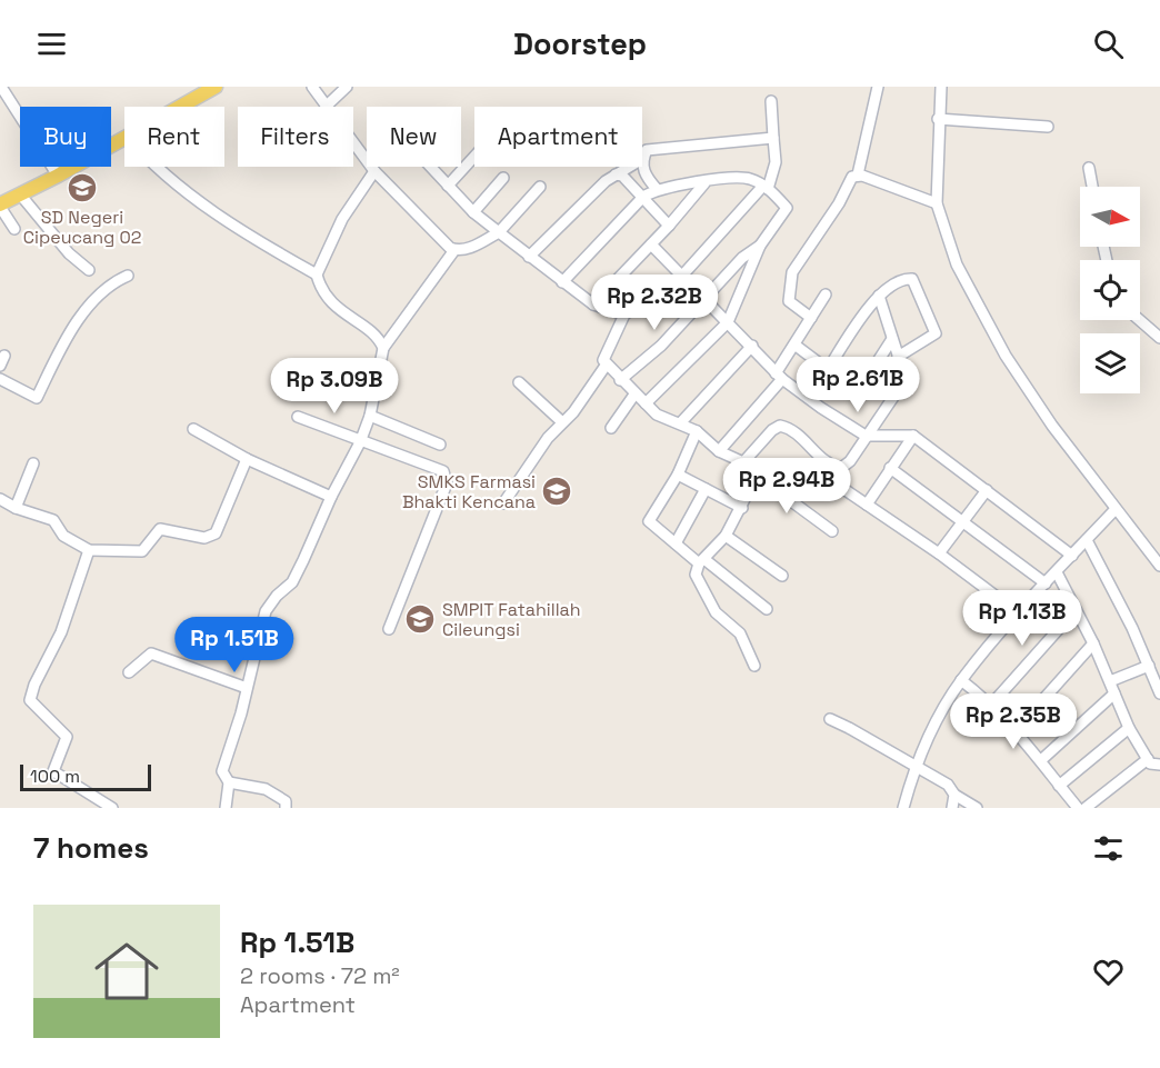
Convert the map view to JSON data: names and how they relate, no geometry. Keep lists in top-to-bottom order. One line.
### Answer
{"places":{"school or university":["SD Negeri Cipeucang 02","SMKS Farmasi Bhakti Kencana","SMPIT Fatahillah Cileungsi"]},"scale_bar":"100 m","north":"right","page":{"header":"Doorstep","chip":["Buy","Rent","Filters","New","Apartment"],"price":["Rp 2.32B","Rp 2.61B","Rp 3.09B","Rp 2.94B","Rp 1.13B","Rp 1.51B","Rp 2.35B"],"scale":"100 m","heading":"7 homes","list":[{"name":"Rp 1.51B","note":"2 rooms · 72 m² · Apartment"}]}}
